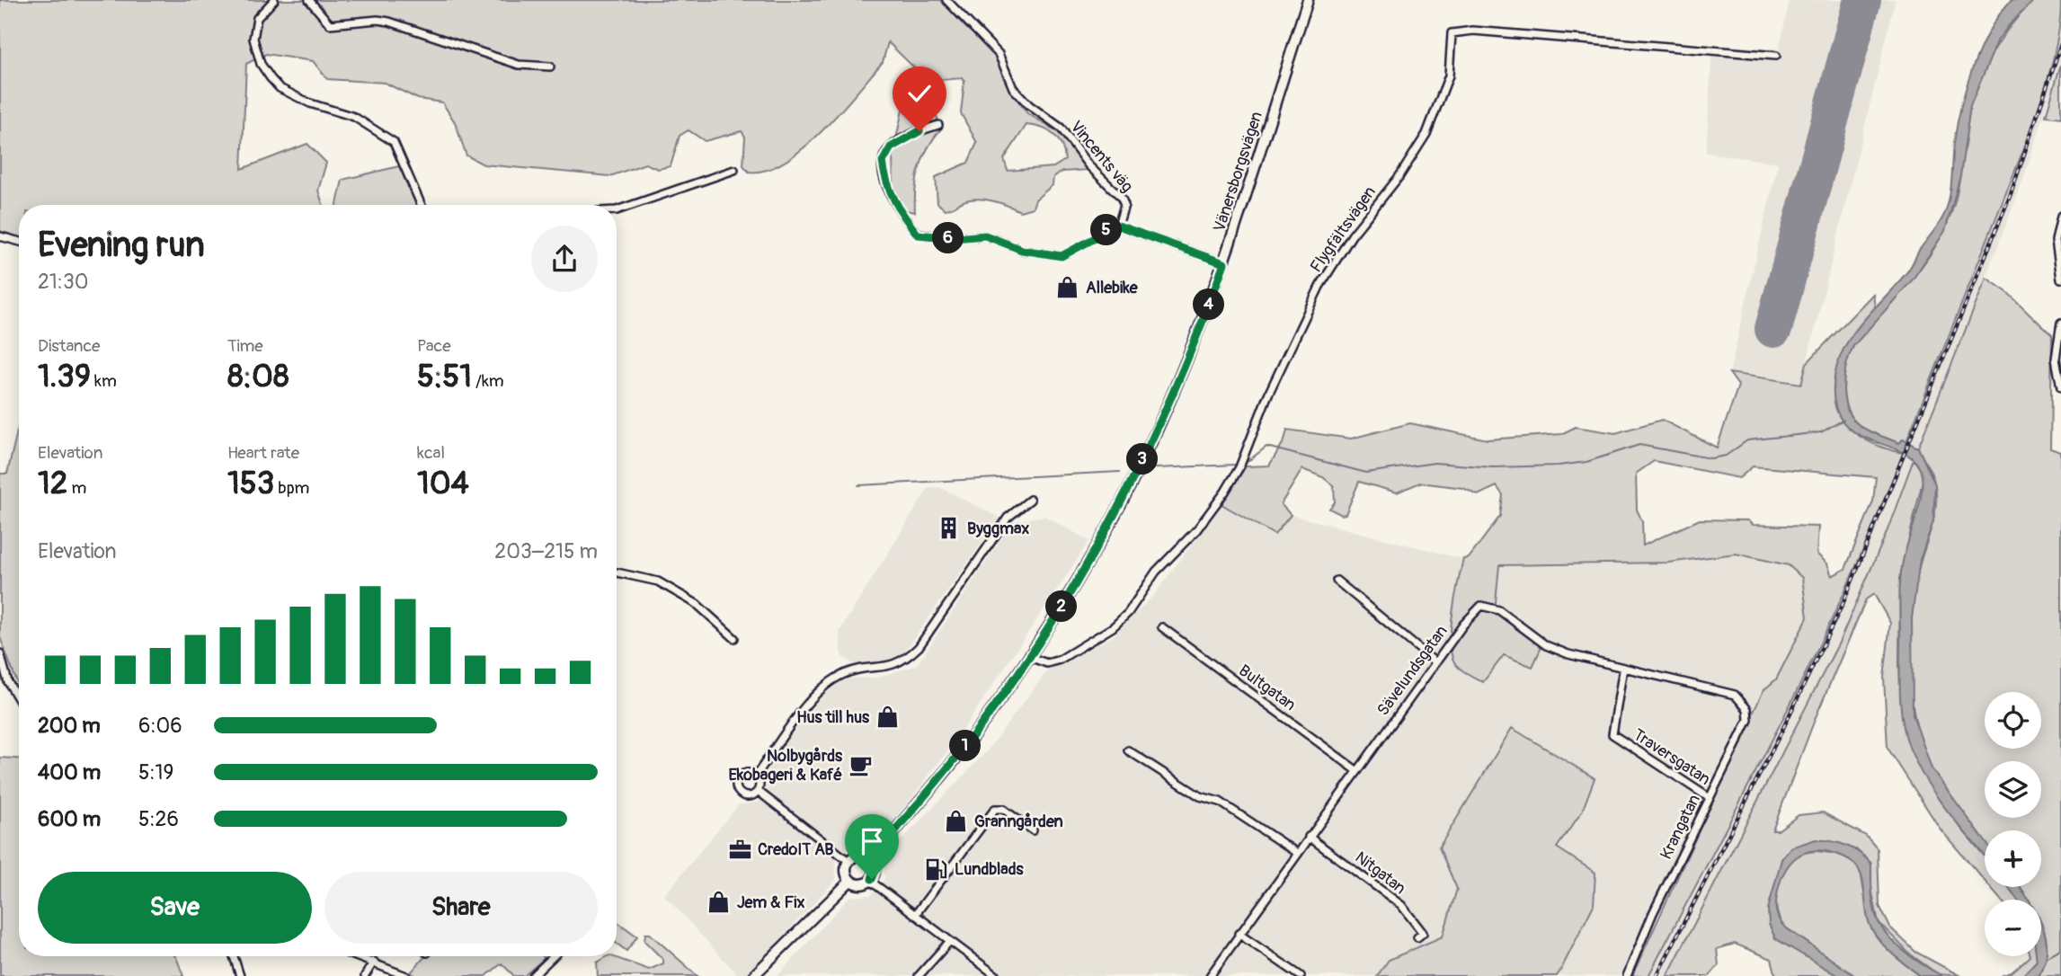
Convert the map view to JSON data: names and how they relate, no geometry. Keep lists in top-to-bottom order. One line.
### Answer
{"streets":{"main road":["Vänersborgsvägen"],"street":["Vincents väg","Flygfältsvägen","Sävelundsgatan","Bultgatan","Traversgatan","Krangatan","Nitgatan"]},"crossings":[["Vänersborgsvägen","Flygfältsvägen"],["Sävelundsgatan","Bultgatan"],["Sävelundsgatan","Traversgatan"],["Sävelundsgatan","Krangatan"],["Sävelundsgatan","Nitgatan"],["Traversgatan","Krangatan"]],"places":{"shop":["Allebike","Hus till hus","Granngården","Jem & Fix"],"building":["Byggmax"],"cafe":["Nolbygårds Ekobageri & Kafé"],"office":["CredoIT AB"],"fuel station":["Lundblads"]},"page":{"heading":["Evening run","21:30"],"pins":["5","6","4","3","2","1"],"stats":[["Distance","1.39 km"],["Time","8:08"],["Pace","5:51 /km"],["Elevation","12 m"],["Heart rate","153 bpm"],["kcal","104"]],"chart":["Elevation","203–215 m"],"map_buttons":["+","−"],"list":[{"name":"200 m","note":"6:06"},{"name":"400 m","note":"5:19"},{"name":"600 m","note":"5:26"}],"buttons":["Save","Share"]}}
